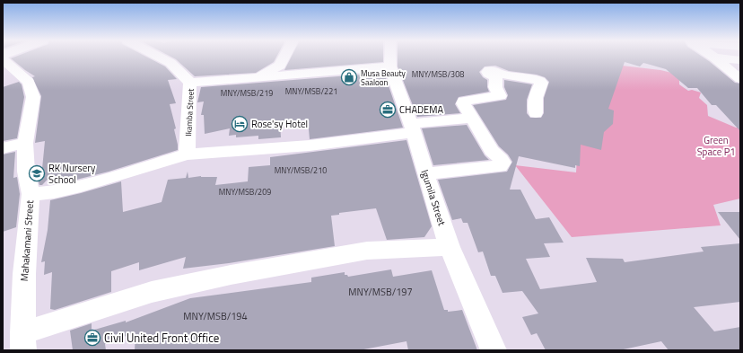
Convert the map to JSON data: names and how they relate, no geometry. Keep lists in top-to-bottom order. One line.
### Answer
{"streets":{"street":["Ikamba Street","Igumila Street","Mahakamani Street"]},"parks":["Green Space P1"],"places":{"shop":["Musa Beauty Saaloon"],"office":["CHADEMA","Civil United Front Office"],"hotel":["Rose'sy Hotel"],"school or university":["RK Nursery School"]},"house_numbers":["MNY/MSB/308","MNY/MSB/221","MNY/MSB/219","MNY/MSB/210","MNY/MSB/209","MNY/MSB/197","MNY/MSB/194"]}
